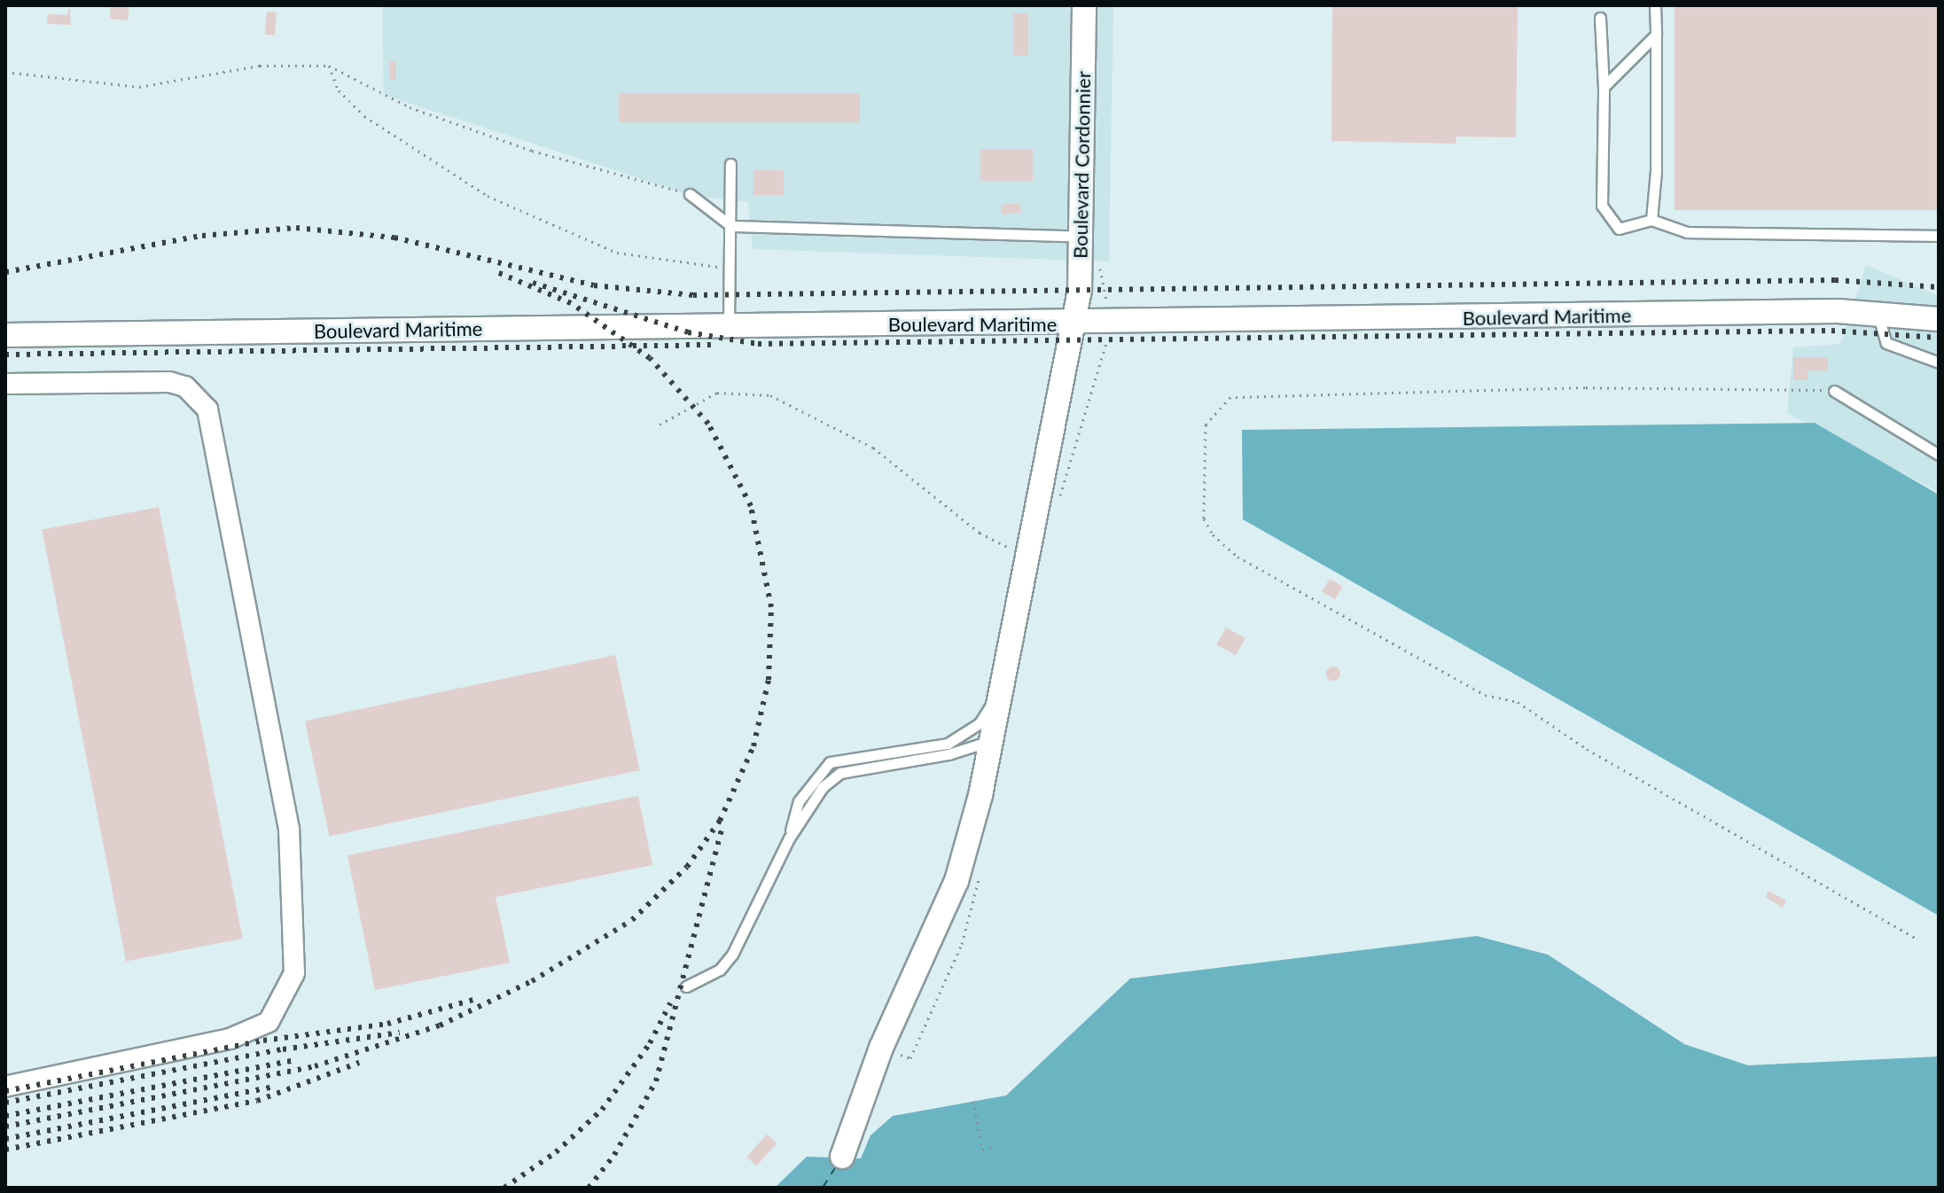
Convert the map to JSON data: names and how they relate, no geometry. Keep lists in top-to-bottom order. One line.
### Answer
{"streets":{"street":["Boulevard Cordonnier","Boulevard Maritime"]},"crossings":[["Boulevard Cordonnier","Boulevard Maritime"]]}
